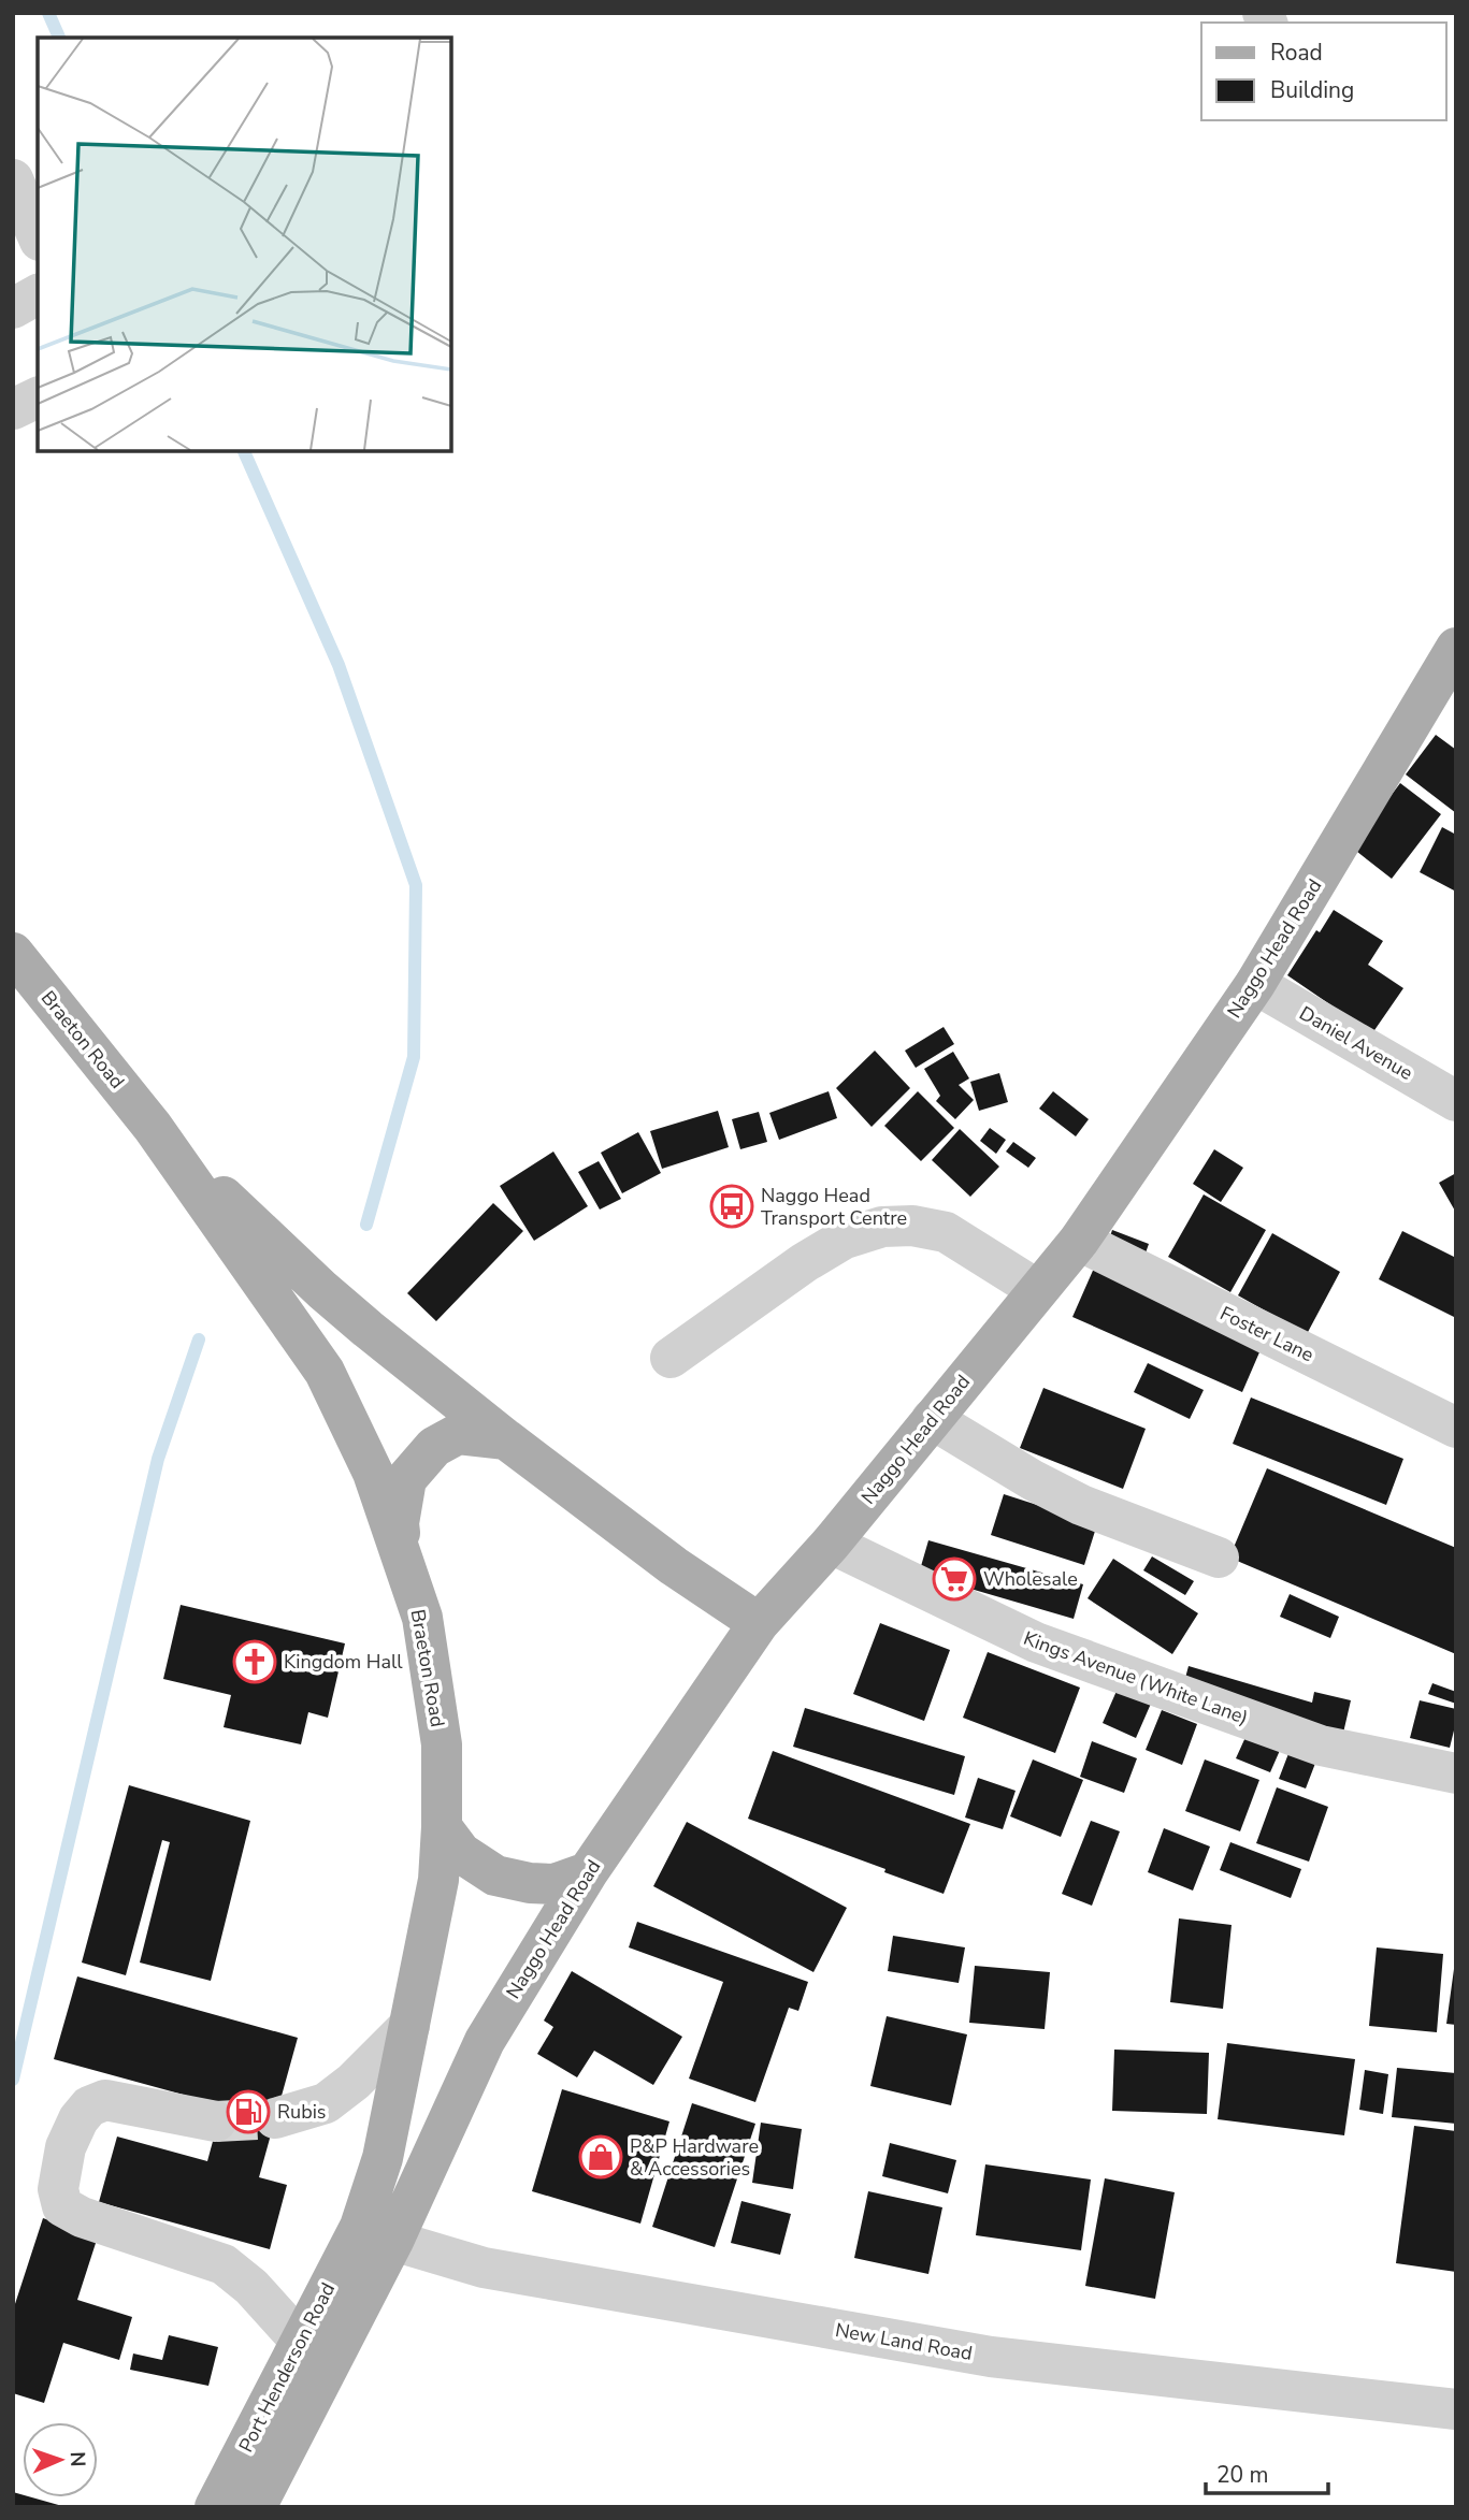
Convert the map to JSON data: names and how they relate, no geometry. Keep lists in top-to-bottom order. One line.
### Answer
{"streets":{"main road":["Naggo Head Road","Braeton Road","Port Henderson Road"],"street":["Daniel Avenue","Foster Lane","Kings Avenue (White Lane)","New Land Road"]},"crossings":[["Naggo Head Road","Braeton Road"],["Naggo Head Road","Daniel Avenue"],["Naggo Head Road","Foster Lane"],["Naggo Head Road","Kings Avenue (White Lane)"],["Naggo Head Road","New Land Road"],["Naggo Head Road","Port Henderson Road"],["Braeton Road","New Land Road"],["Braeton Road","Port Henderson Road"],["New Land Road","Port Henderson Road"]],"places":{"bus stop":["Naggo Head Transport Centre"],"supermarket":["Wholesale"],"church":["Kingdom Hall"],"fuel station":["Rubis"],"shop":["P&P Hardware & Accessories"]},"legend":["Road","Building"],"scale_bar":"20 m","north":"right"}
